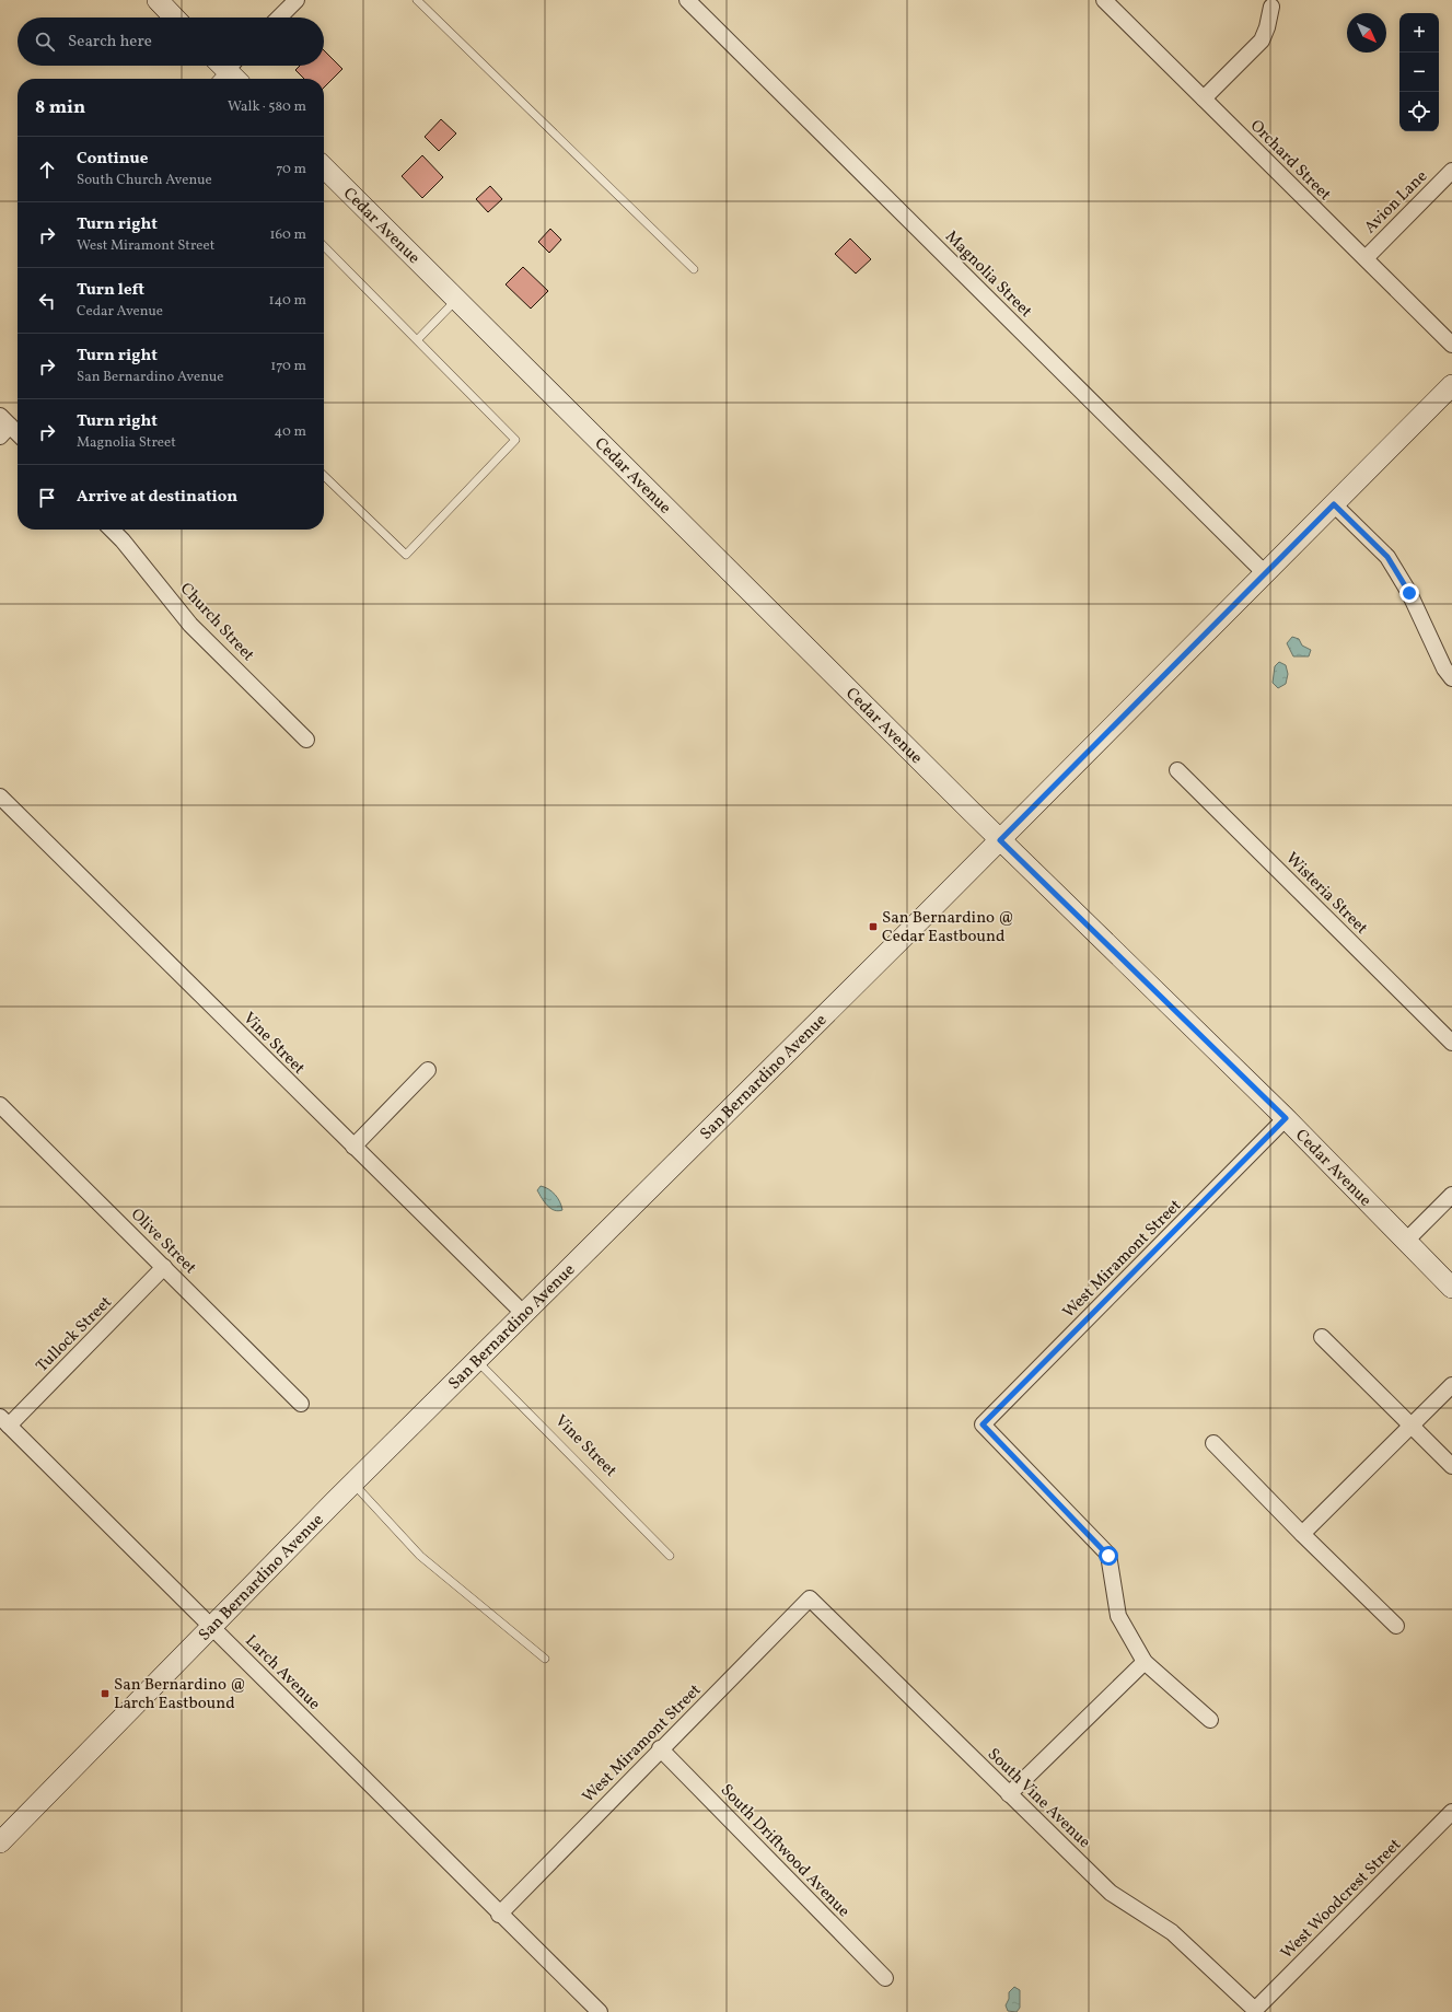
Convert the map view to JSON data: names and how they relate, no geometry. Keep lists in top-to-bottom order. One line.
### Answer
{"streets":{"main road":["Cedar Avenue","San Bernardino Avenue"],"street":["Orchard Street","Avion Lane","Magnolia Street","Church Street","Wisteria Street","Vine Street","Olive Street","West Miramont Street","Tullock Street","Larch Avenue","South Vine Avenue","South Driftwood Avenue","West Woodcrest Street"]},"crossings":[["Orchard Street","Avion Lane"],["Cedar Avenue","San Bernardino Avenue"],["Cedar Avenue","West Miramont Street"],["Magnolia Street","San Bernardino Avenue"],["Vine Street","San Bernardino Avenue"],["San Bernardino Avenue","Larch Avenue"],["Olive Street","Tullock Street"],["West Miramont Street","Larch Avenue"],["West Miramont Street","South Vine Avenue"],["West Miramont Street","South Driftwood Avenue"],["Tullock Street","Larch Avenue"],["South Vine Avenue","West Woodcrest Street"]],"places":{"transit":["San Bernardino @ Cedar Eastbound","San Bernardino @ Larch Eastbound"]},"north":"bottom right","page":{"map_buttons":["+","−"],"search":"Search here","heading":["8 min","Walk · 580 m"],"list":[["Continue","South Church Avenue","70 m"],["Turn right","West Miramont Street","160 m"],["Turn left","Cedar Avenue","140 m"],["Turn right","San Bernardino Avenue","170 m"],["Turn right","Magnolia Street","40 m"],"Arrive at destination"]}}
